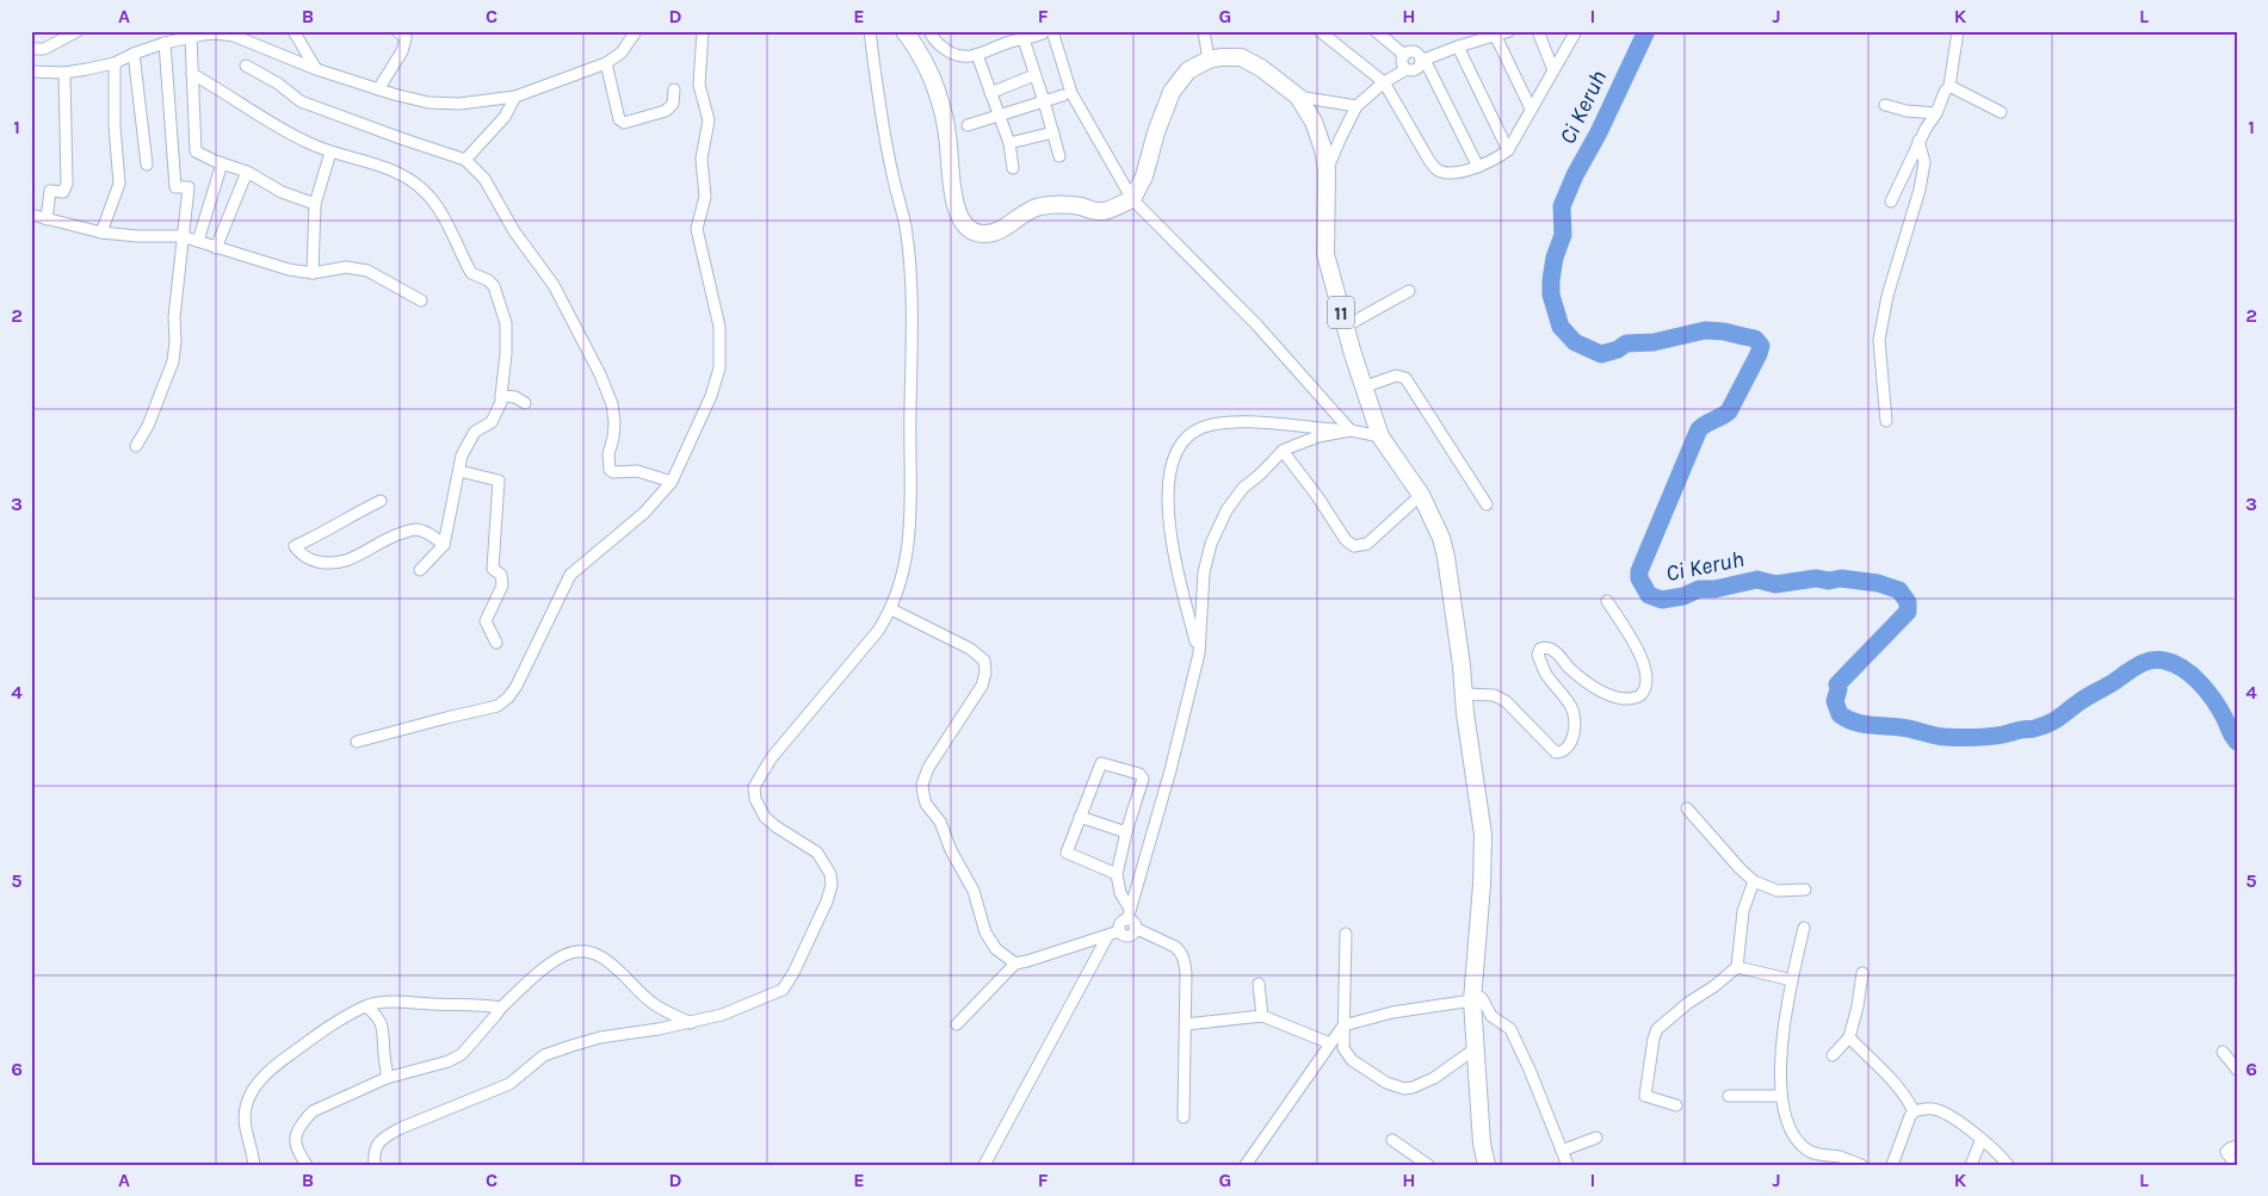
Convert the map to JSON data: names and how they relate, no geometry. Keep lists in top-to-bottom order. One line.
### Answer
{"streets":{"highway":["11"]},"water":["Ci Keruh"],"grid":{"columns":["A","B","C","D","E","F","G","H","I","J","K","L"],"rows":["1","2","3","4","5","6"]}}
